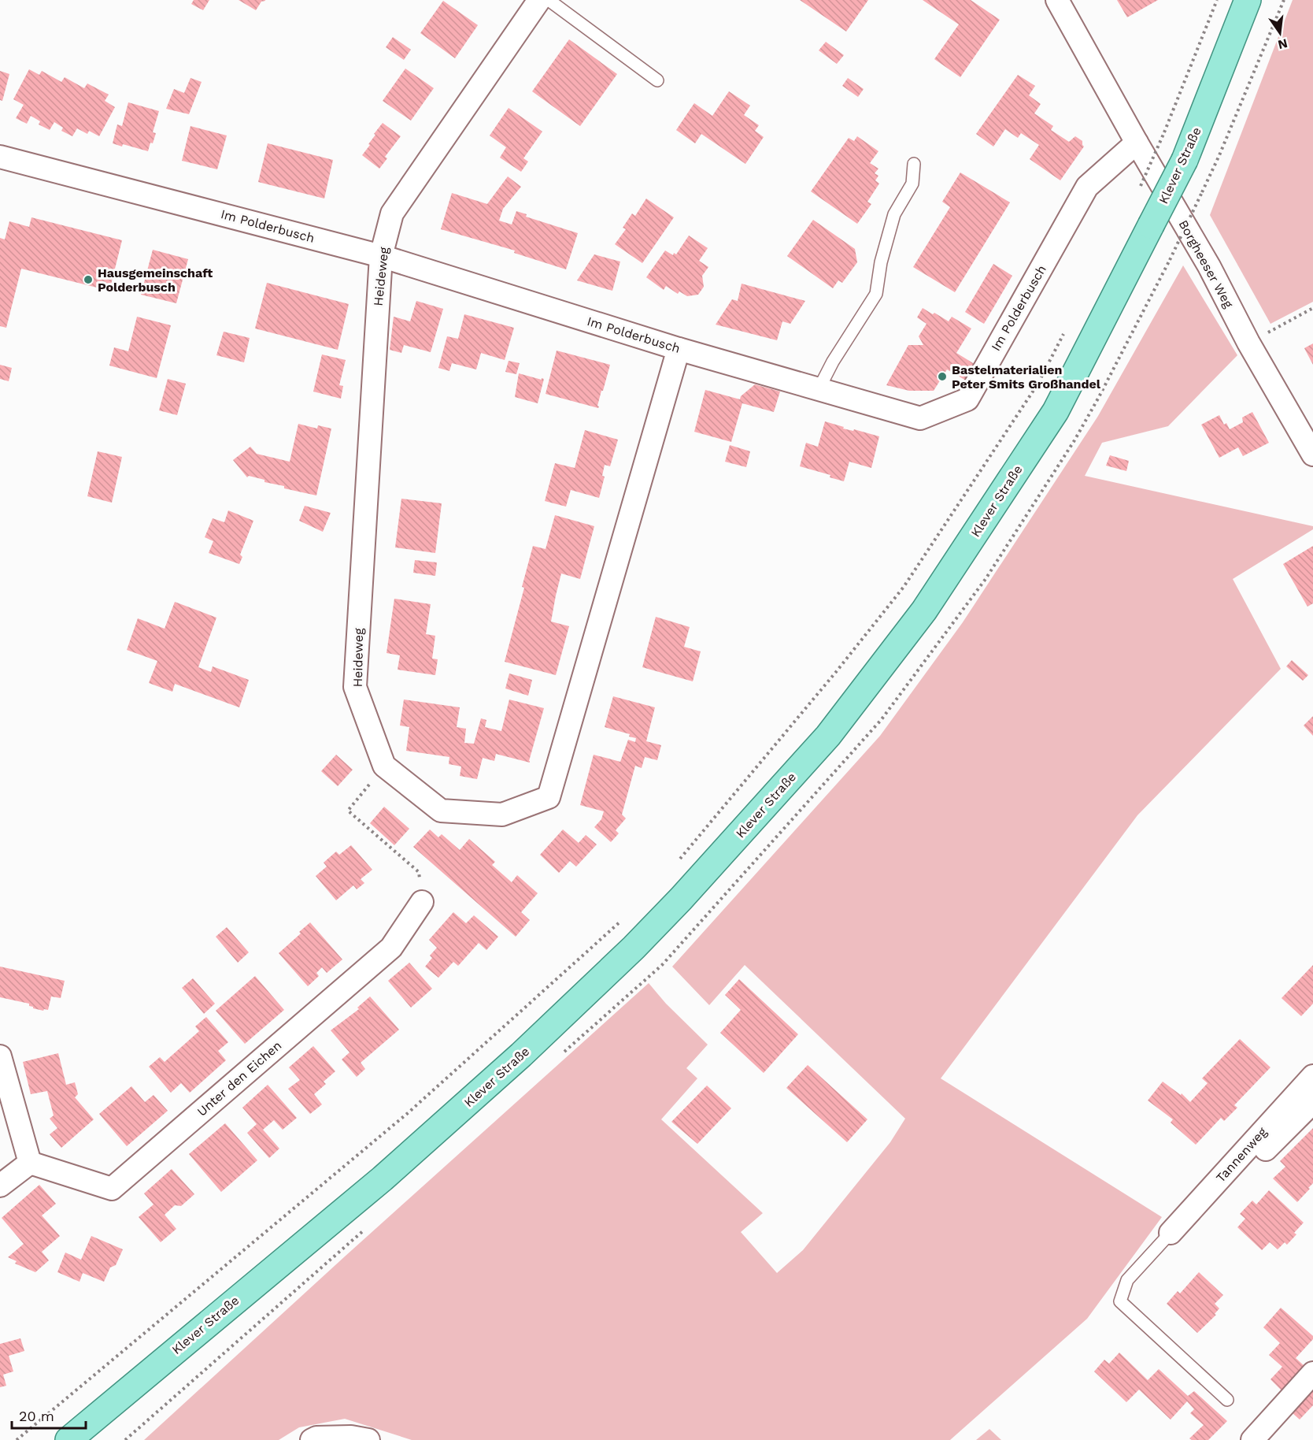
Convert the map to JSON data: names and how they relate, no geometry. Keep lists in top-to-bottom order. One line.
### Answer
{"streets":{"main road":["Klever Straße"],"street":["Im Polderbusch","Borgheeser Weg","Heideweg","Unter den Eichen","Tannenweg"]},"crossings":[["Im Polderbusch","Borgheeser Weg"],["Im Polderbusch","Heideweg"]],"places":["Hausgemeinschaft Polderbusch","Bastelmaterialien Peter Smits Großhandel"],"scale_bar":"20 m","north":"bottom"}
